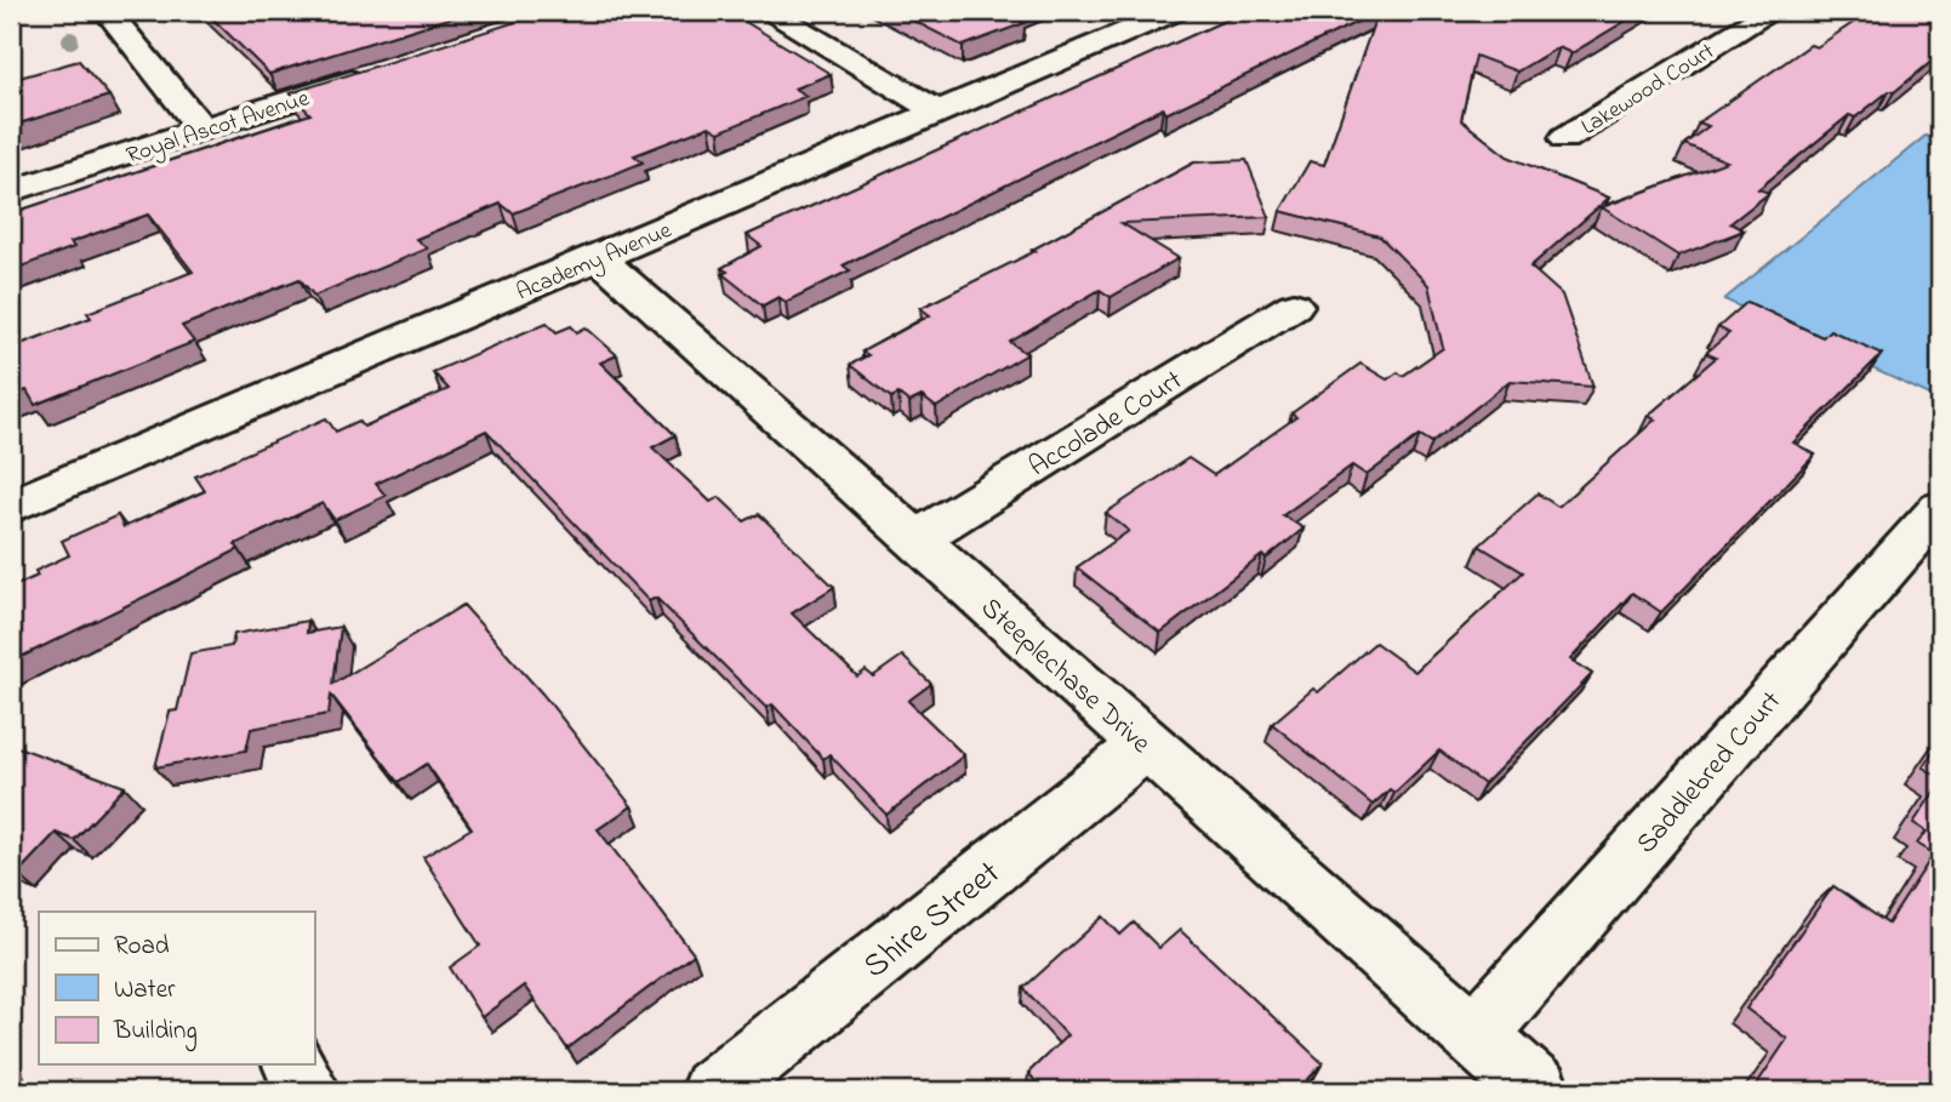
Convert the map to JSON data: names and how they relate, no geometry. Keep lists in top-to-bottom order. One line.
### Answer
{"streets":{"street":["Lakewood Court","Royal Ascot Avenue","Academy Avenue","Accolade Court","Steeplechase Drive","Saddlebred Court","Shire Street"]},"crossings":[["Academy Avenue","Steeplechase Drive"],["Accolade Court","Steeplechase Drive"],["Steeplechase Drive","Saddlebred Court"],["Steeplechase Drive","Shire Street"]],"legend":["Road","Water","Building"]}
